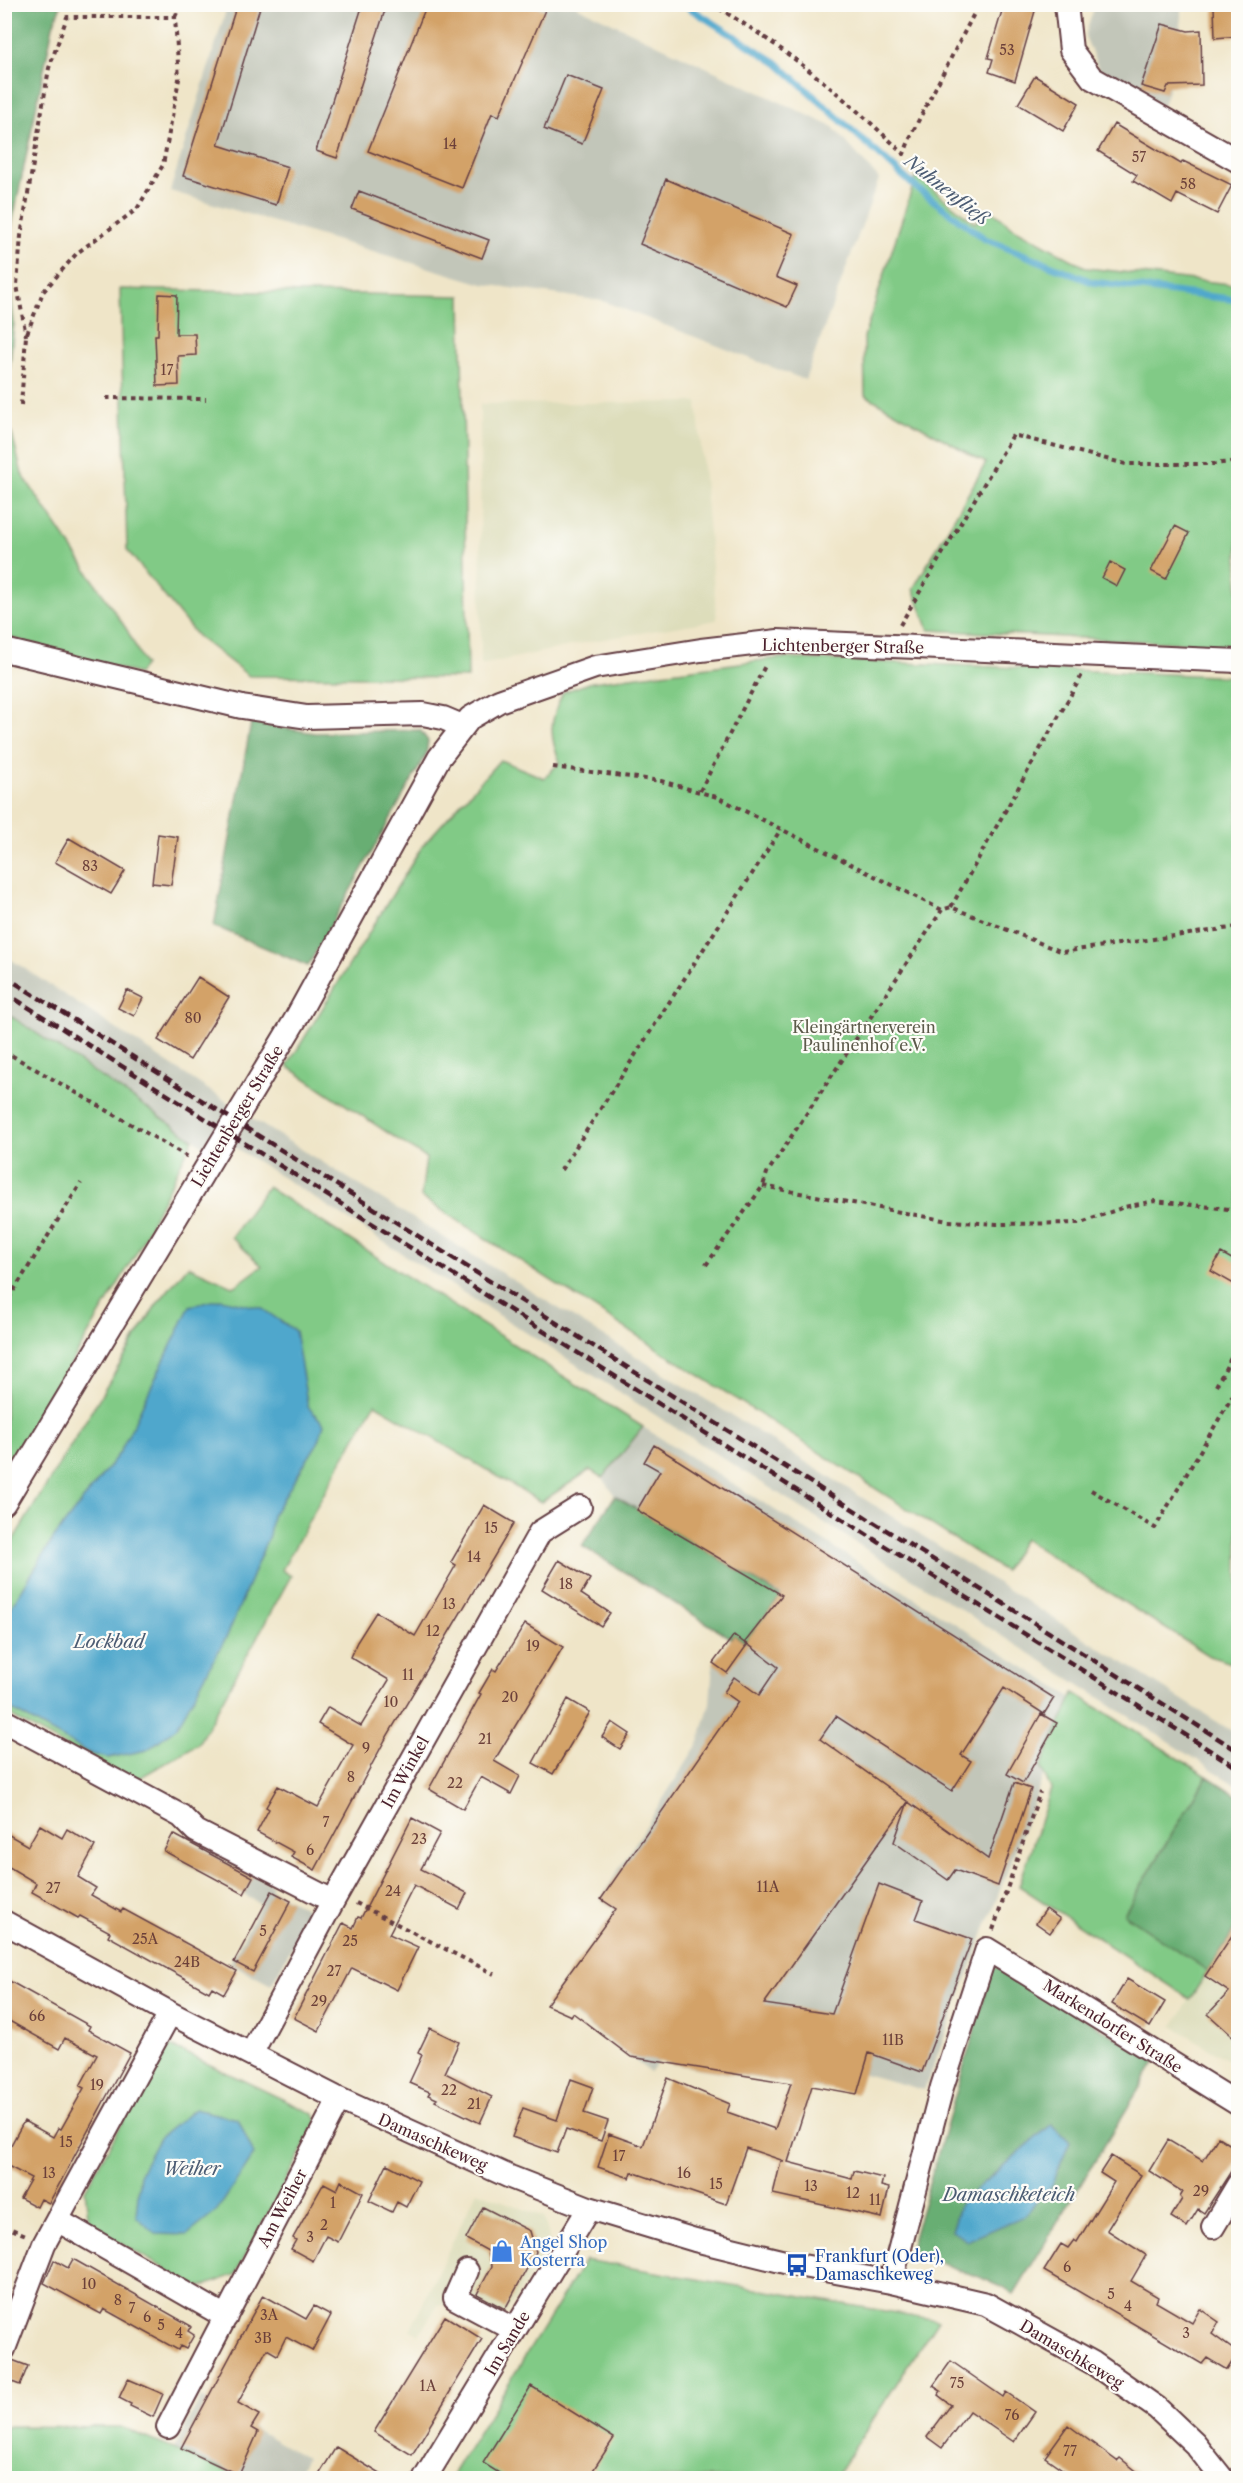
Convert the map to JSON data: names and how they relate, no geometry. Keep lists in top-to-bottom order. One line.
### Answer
{"streets":{"street":["Lichtenberger Straße","Im Winkel","Markendorfer Straße","Damaschkeweg","Am Weiher","Im Sande"]},"crossings":[["Im Winkel","Damaschkeweg"],["Damaschkeweg","Am Weiher"],["Damaschkeweg","Im Sande"]],"water":["Nuhnenfließ","Lockbad","Weiher","Damaschketeich"],"parks":["Kleingärtnerverein Paulinenhof e.V."],"places":{"shop":["Angel Shop Kosterra"],"bus stop":["Frankfurt (Oder), Damaschkeweg"]},"house_numbers":["53","14","57","58","17","83","80","15","14","18","13","12","19","11","20","10","21","9","8","22","7","23","6","11A","27","24","5","25A","25","24B","27","29","66","11B","19","22","21","15","17","13","16","15","13","29","12","11","1","2","3","6","10","5","8","4","7","3A","6","5","4","3","3B","75","1A","76","77"]}
